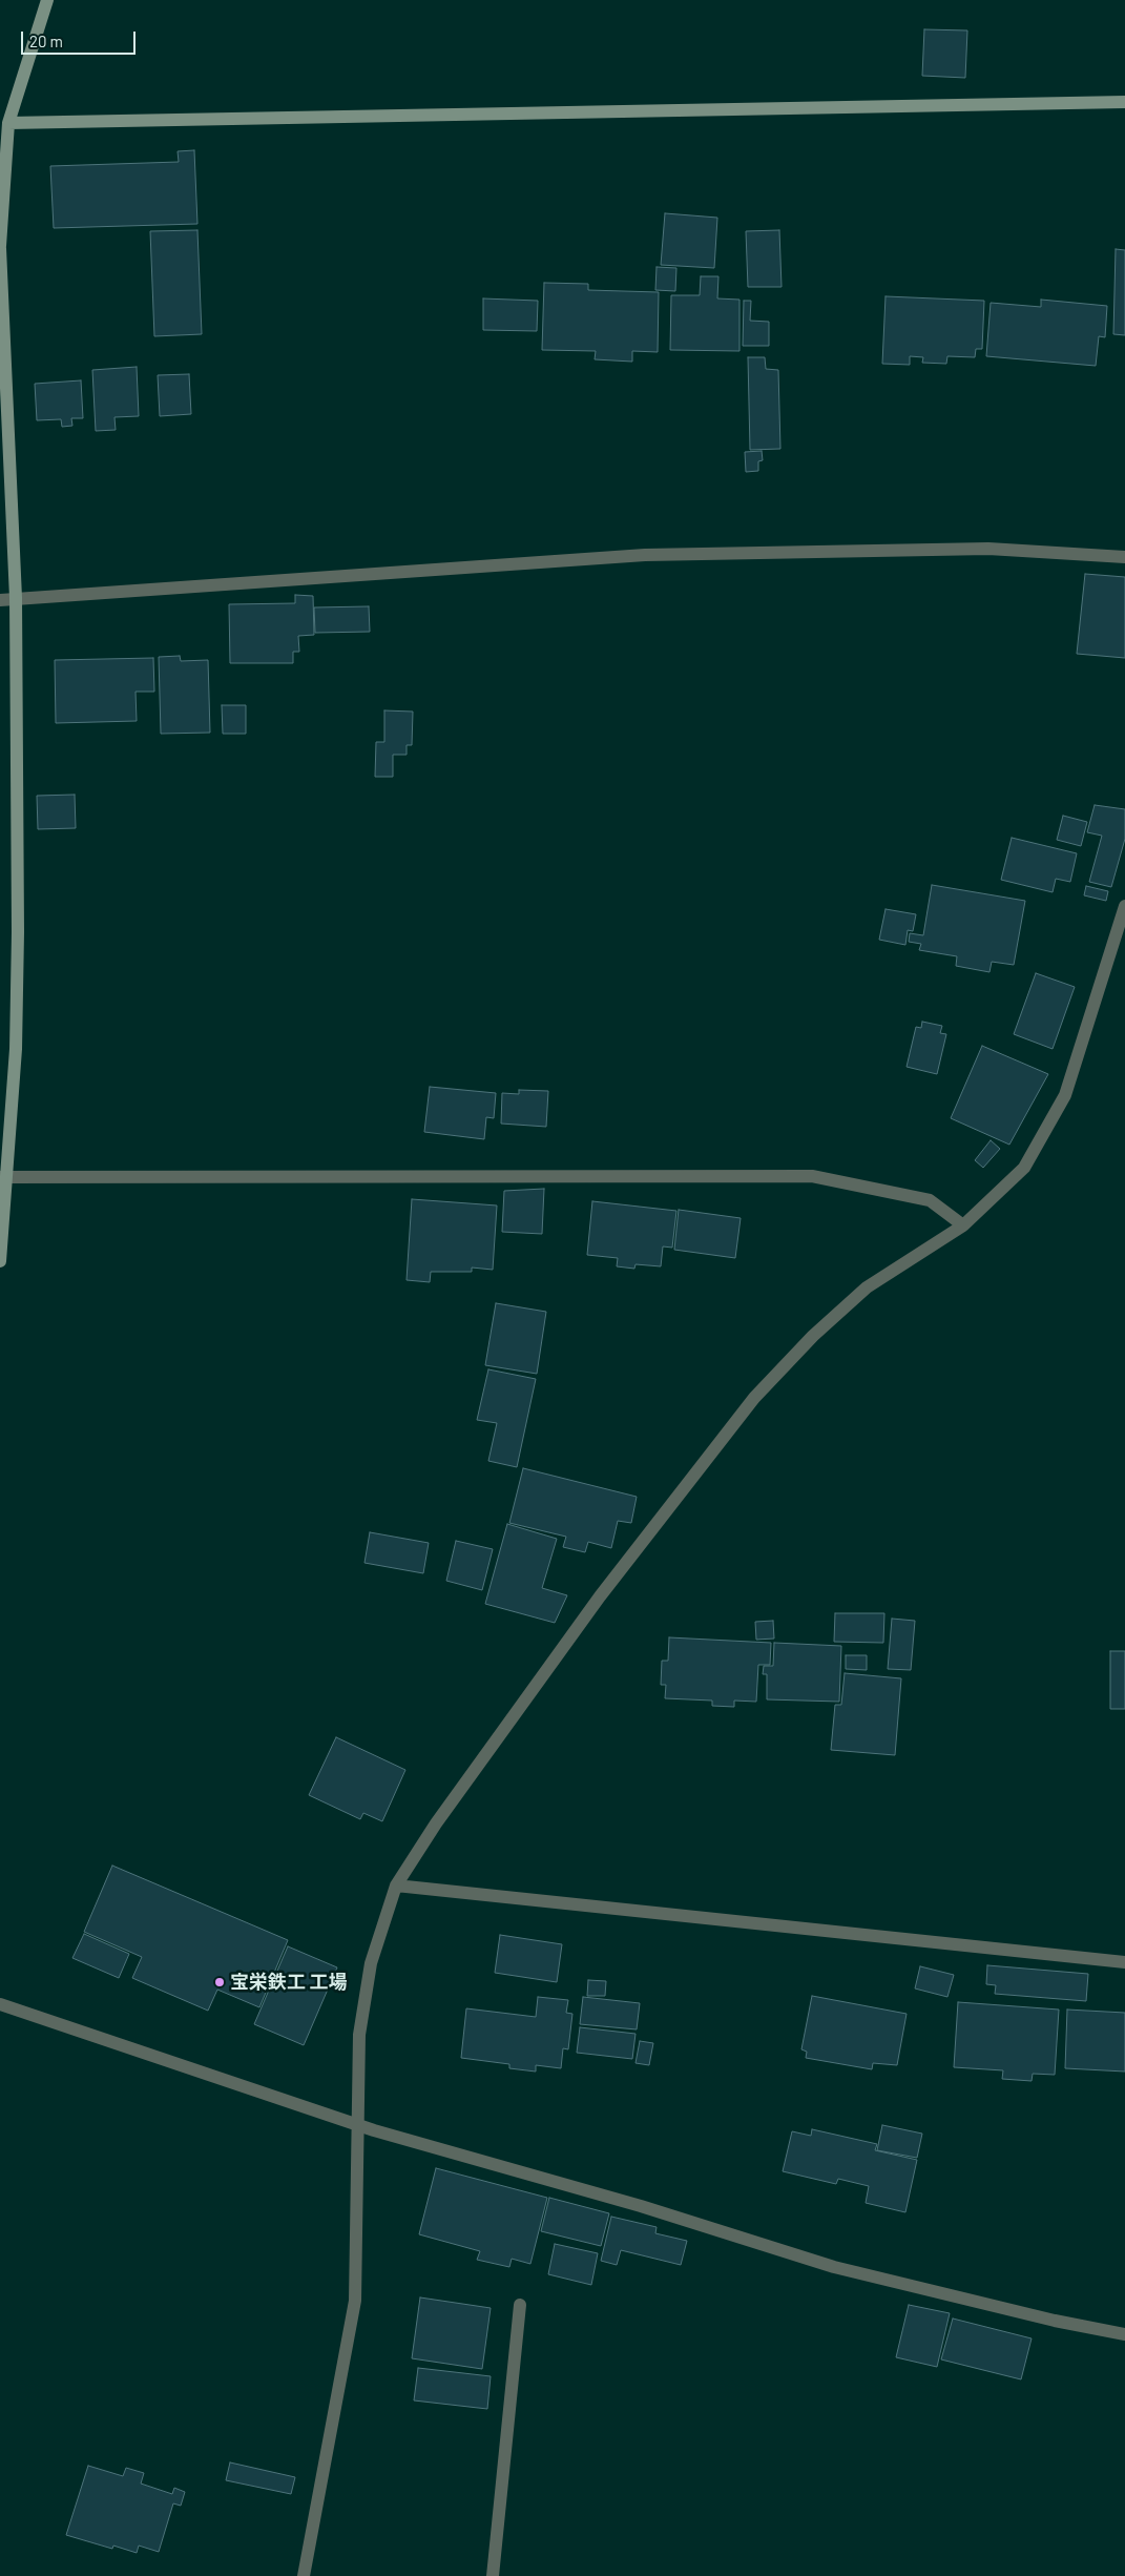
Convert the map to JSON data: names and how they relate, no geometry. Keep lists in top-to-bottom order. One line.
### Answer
{"places":["宝栄鉄工 工場"],"scale_bar":"20 m"}
